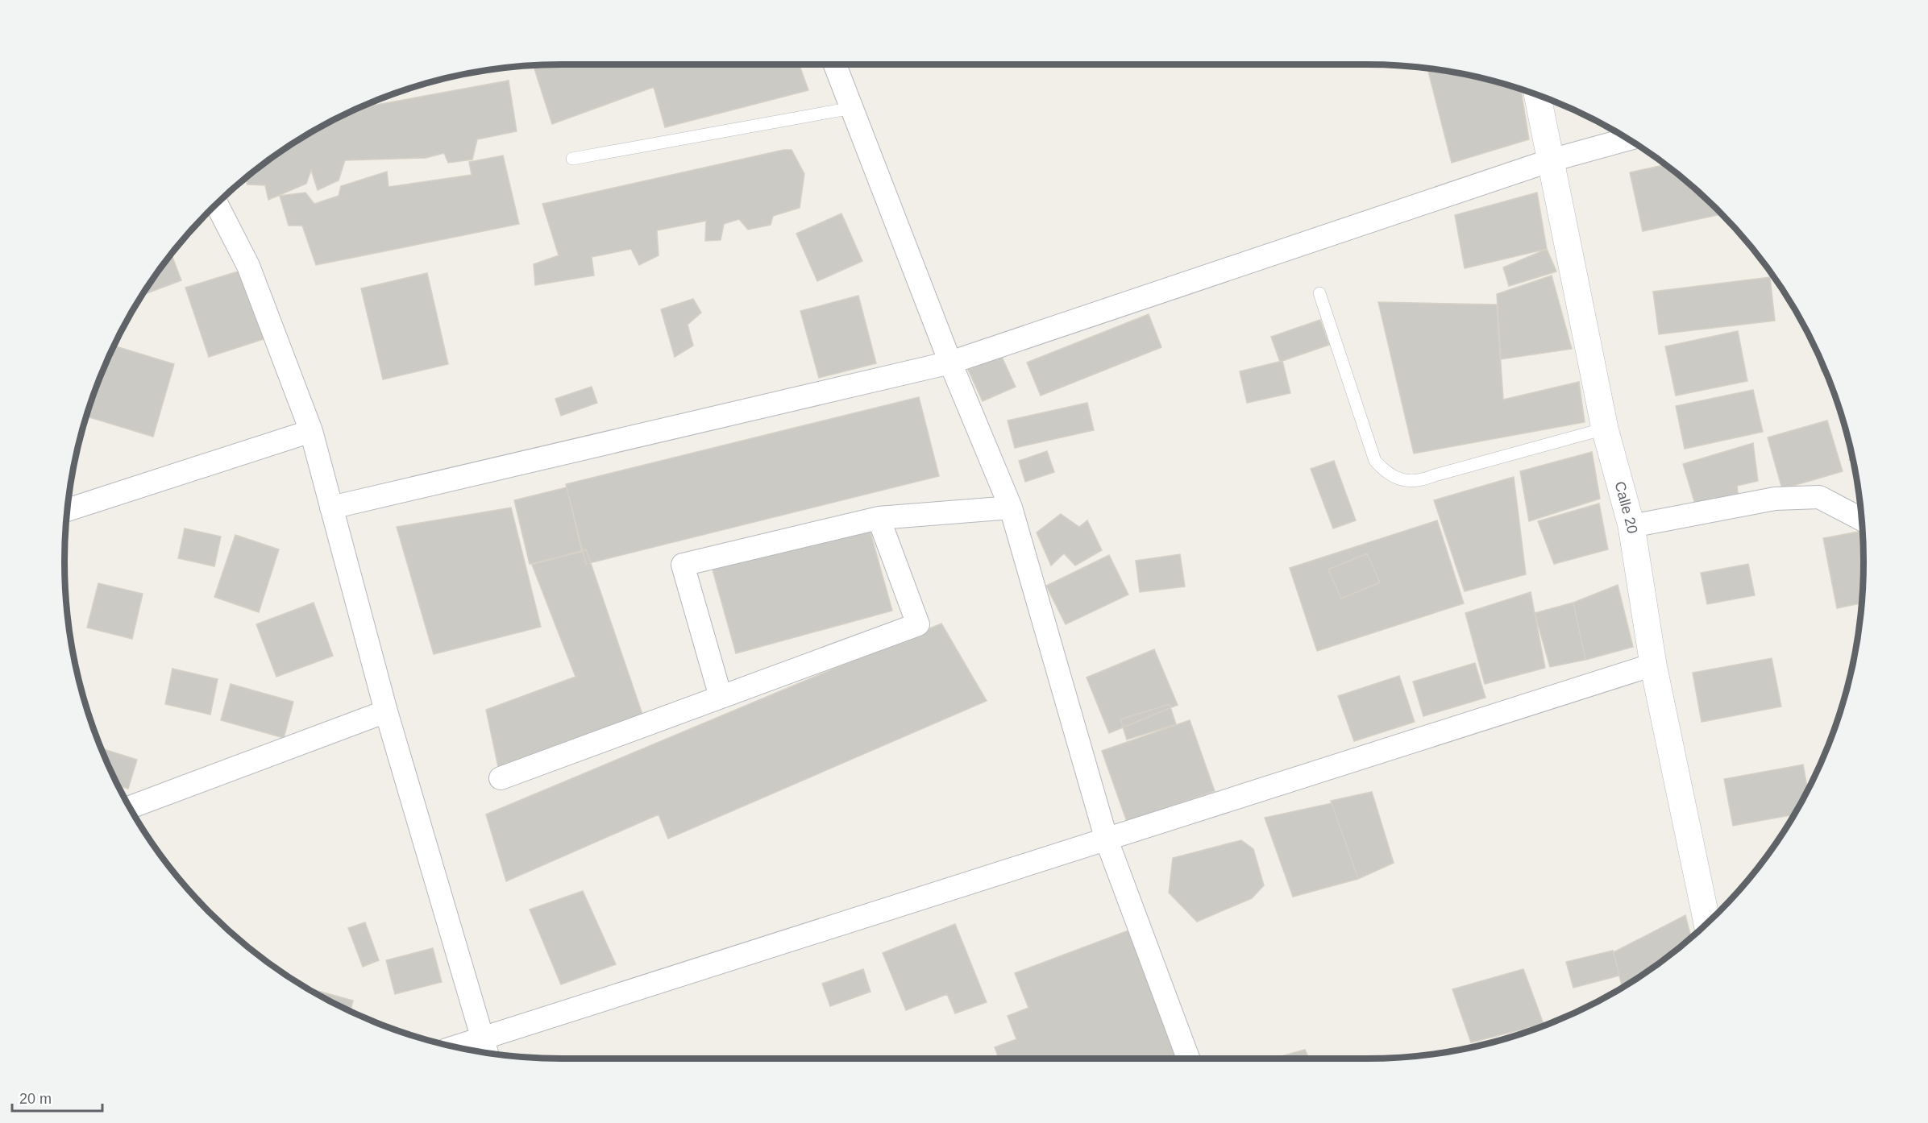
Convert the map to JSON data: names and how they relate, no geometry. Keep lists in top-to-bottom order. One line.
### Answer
{"streets":{"main road":["Calle 20"]},"scale_bar":"20 m"}
